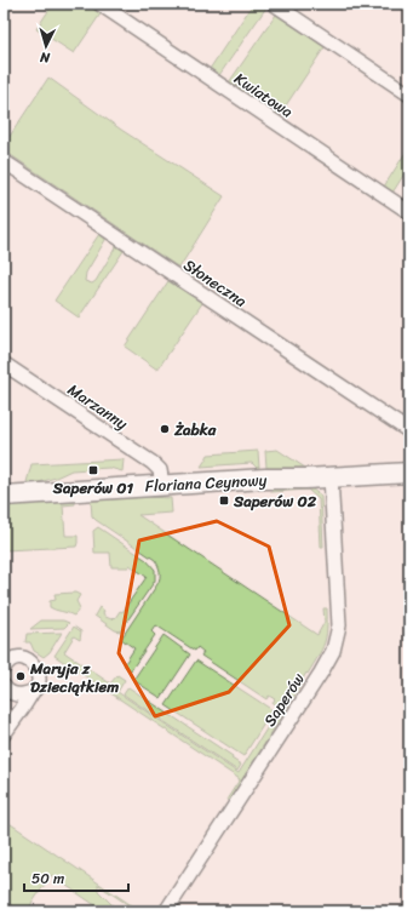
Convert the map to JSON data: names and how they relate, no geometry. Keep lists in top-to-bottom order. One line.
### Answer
{"streets":{"street":["Kwiatowa","Słoneczna","Marzanny","Floriana Ceynowy","Saperów"]},"crossings":[["Marzanny","Floriana Ceynowy"],["Floriana Ceynowy","Saperów"]],"places":{"other":["Żabka","Maryja z Dzieciątkiem"],"transit":["Saperów 01","Saperów 02"]},"scale_bar":"50 m","north":"bottom"}
